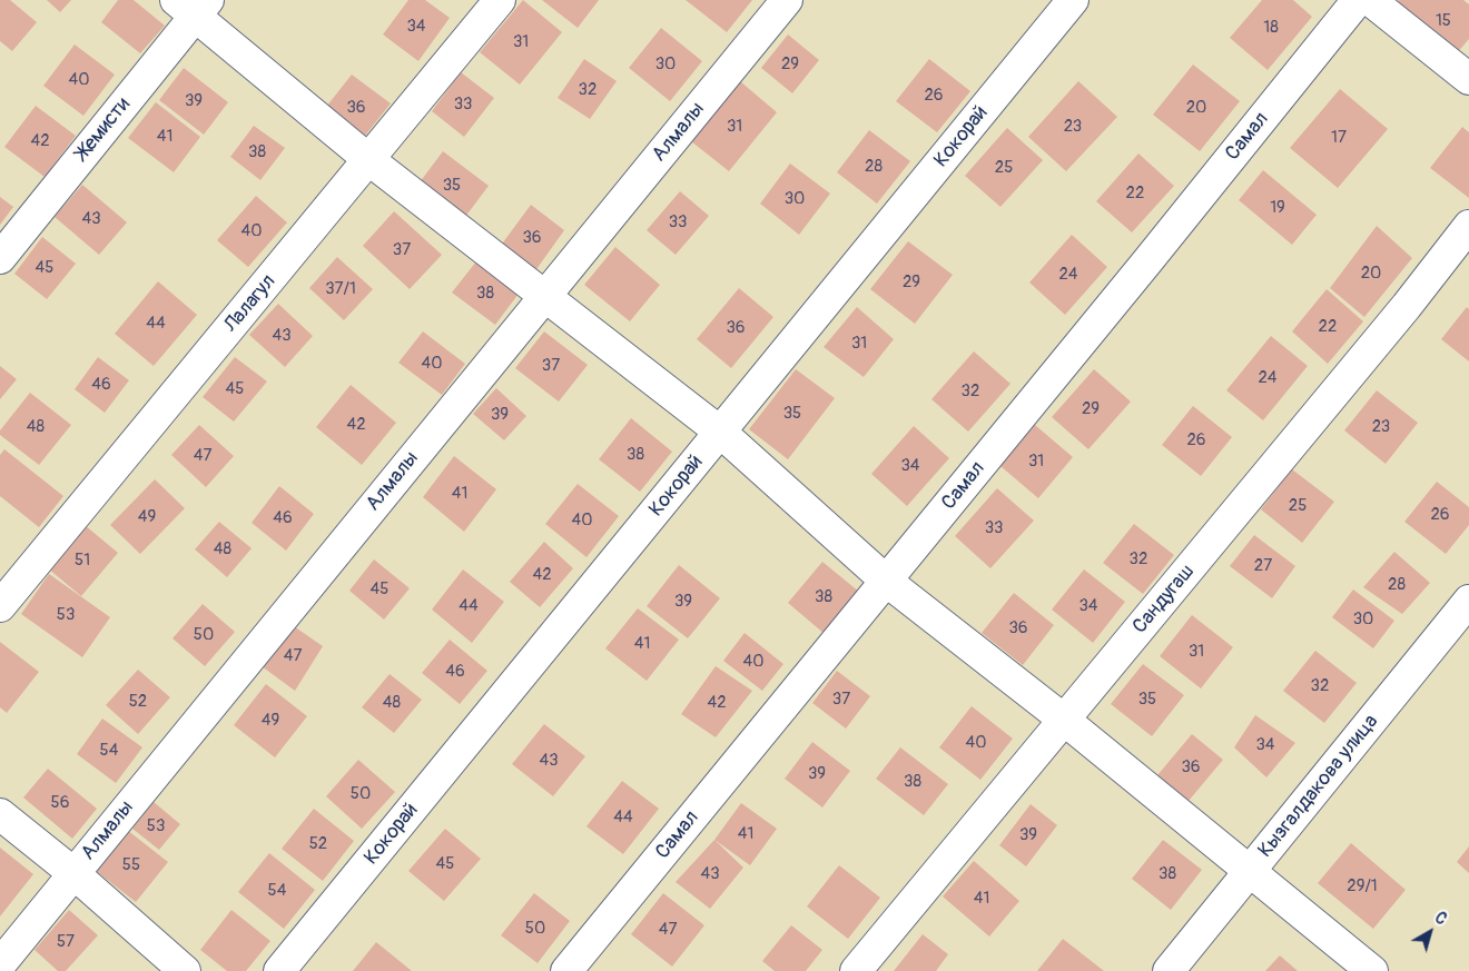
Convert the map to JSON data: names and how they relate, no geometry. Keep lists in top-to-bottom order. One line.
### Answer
{"streets":{"street":["Жемисти","Алмалы","Кокорай","Самал","Лалагул","Сандугаш","Кызгалдакова улица"]},"house_numbers":["15","34","18","31","30","29","40","32","26","39","33","36","20","31","23","41","17","42","38","28","25","35","22","30","19","43","33","40","36","37","45","20","24","29","37/1","38","44","22","36","43","31","40","37","24","46","45","32","29","35","39","42","48","23","26","38","47","31","34","41","25","26","49","46","40","33","48","32","51","27","42","28","45","38","39","44","34","53","30","36","50","41","31","47","40","46","32","37","35","52","48","42","49","40","34","54","43","36","39","38","50","56","44","53","41","39","52","45","55","43","38","29/1","54","41","50","47","57"],"north":"top right"}
